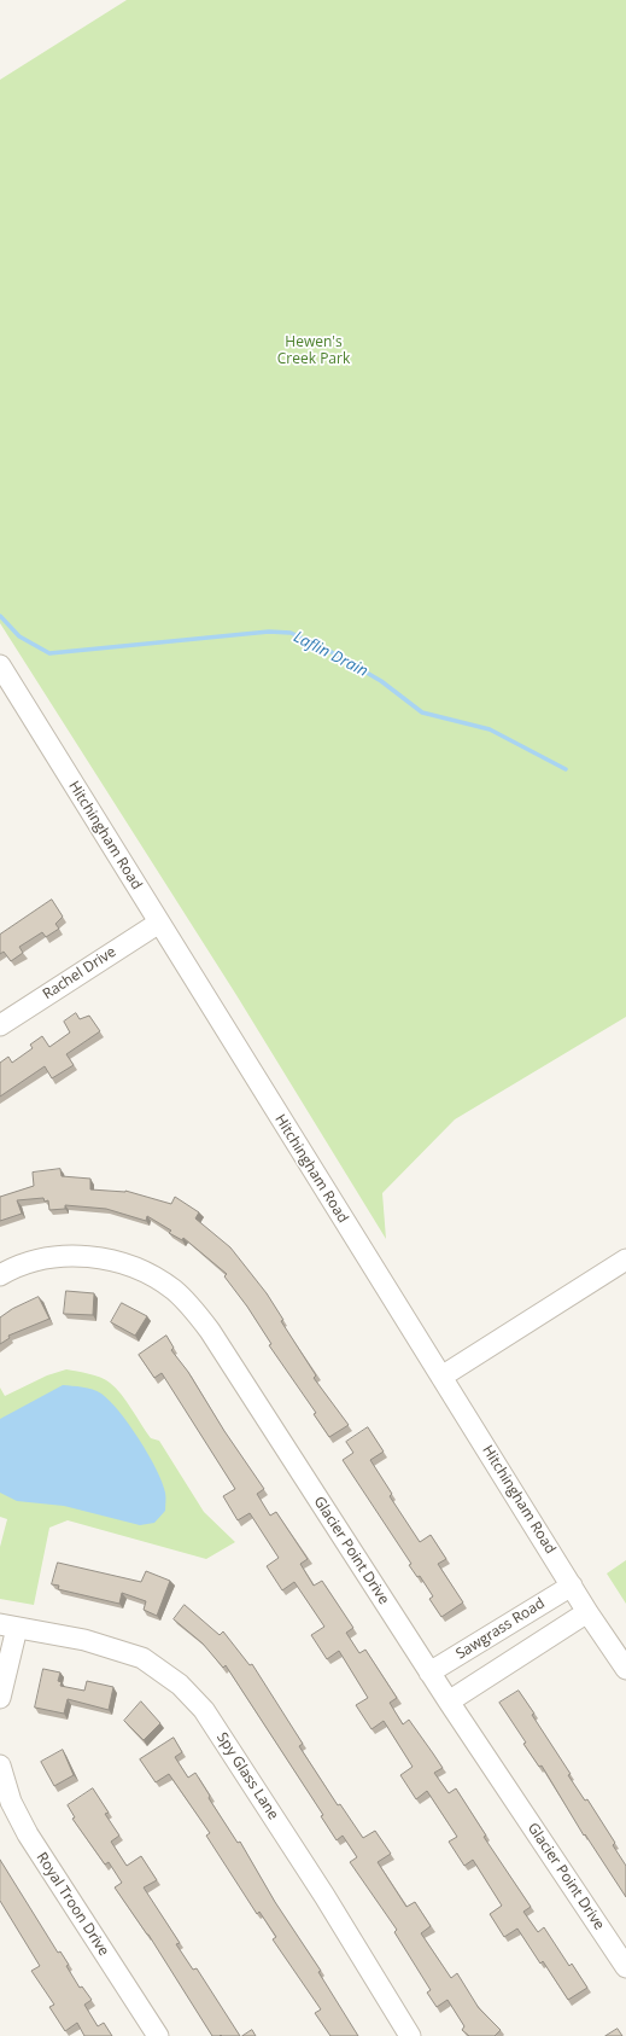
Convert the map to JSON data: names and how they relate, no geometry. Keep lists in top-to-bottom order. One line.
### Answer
{"streets":{"street":["Hitchingham Road","Rachel Drive","Glacier Point Drive","Sawgrass Road","Spy Glass Lane","Royal Troon Drive"]},"crossings":[["Hitchingham Road","Rachel Drive"],["Hitchingham Road","Sawgrass Road"],["Glacier Point Drive","Sawgrass Road"]],"water":["Laflin Drain"],"parks":["Hewen's Creek Park"]}
